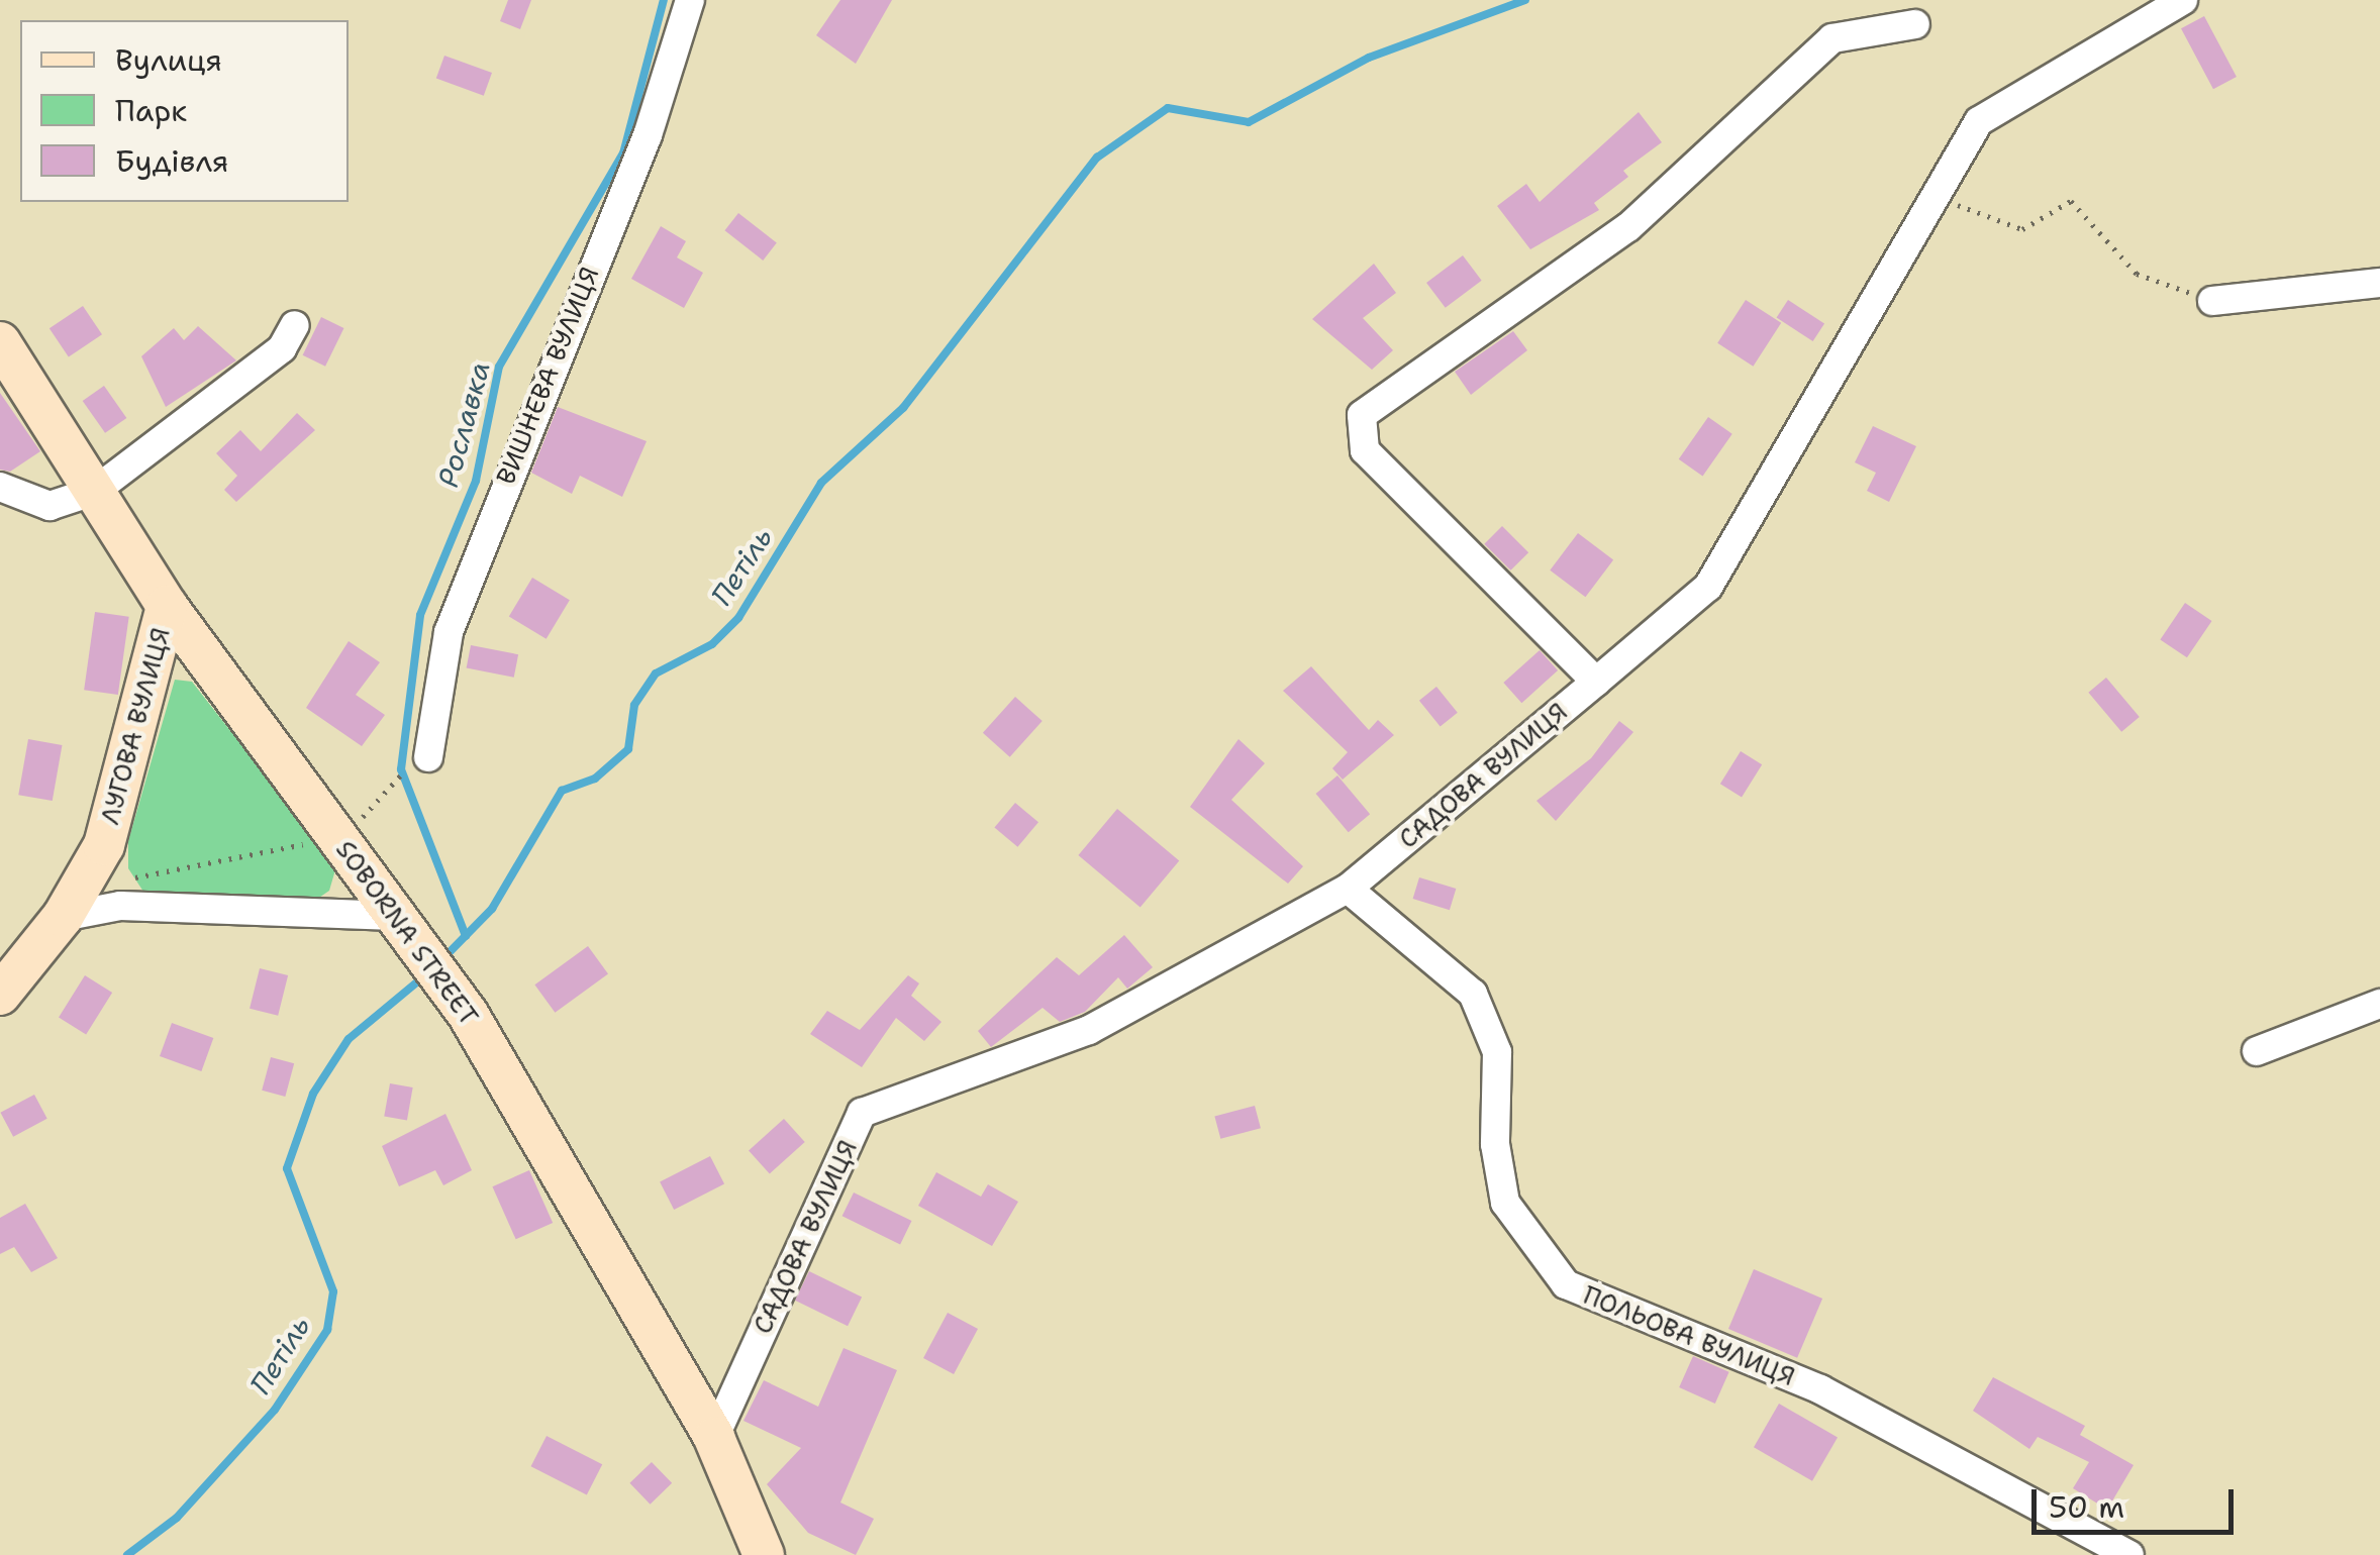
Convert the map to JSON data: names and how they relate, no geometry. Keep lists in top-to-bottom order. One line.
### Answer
{"streets":{"street":["ВИШНЕВА ВУЛИЦЯ","ЛУГОВА ВУЛИЦЯ","САДОВА ВУЛИЦЯ","SOBORNA STREET","ПОЛЬОВА ВУЛИЦЯ"]},"crossings":[["ЛУГОВА ВУЛИЦЯ","SOBORNA STREET"],["САДОВА ВУЛИЦЯ","SOBORNA STREET"],["САДОВА ВУЛИЦЯ","ПОЛЬОВА ВУЛИЦЯ"]],"water":["Рославка","Петіль"],"legend":["Вулиця","Парк","Будівля"],"scale_bar":"50 m"}
